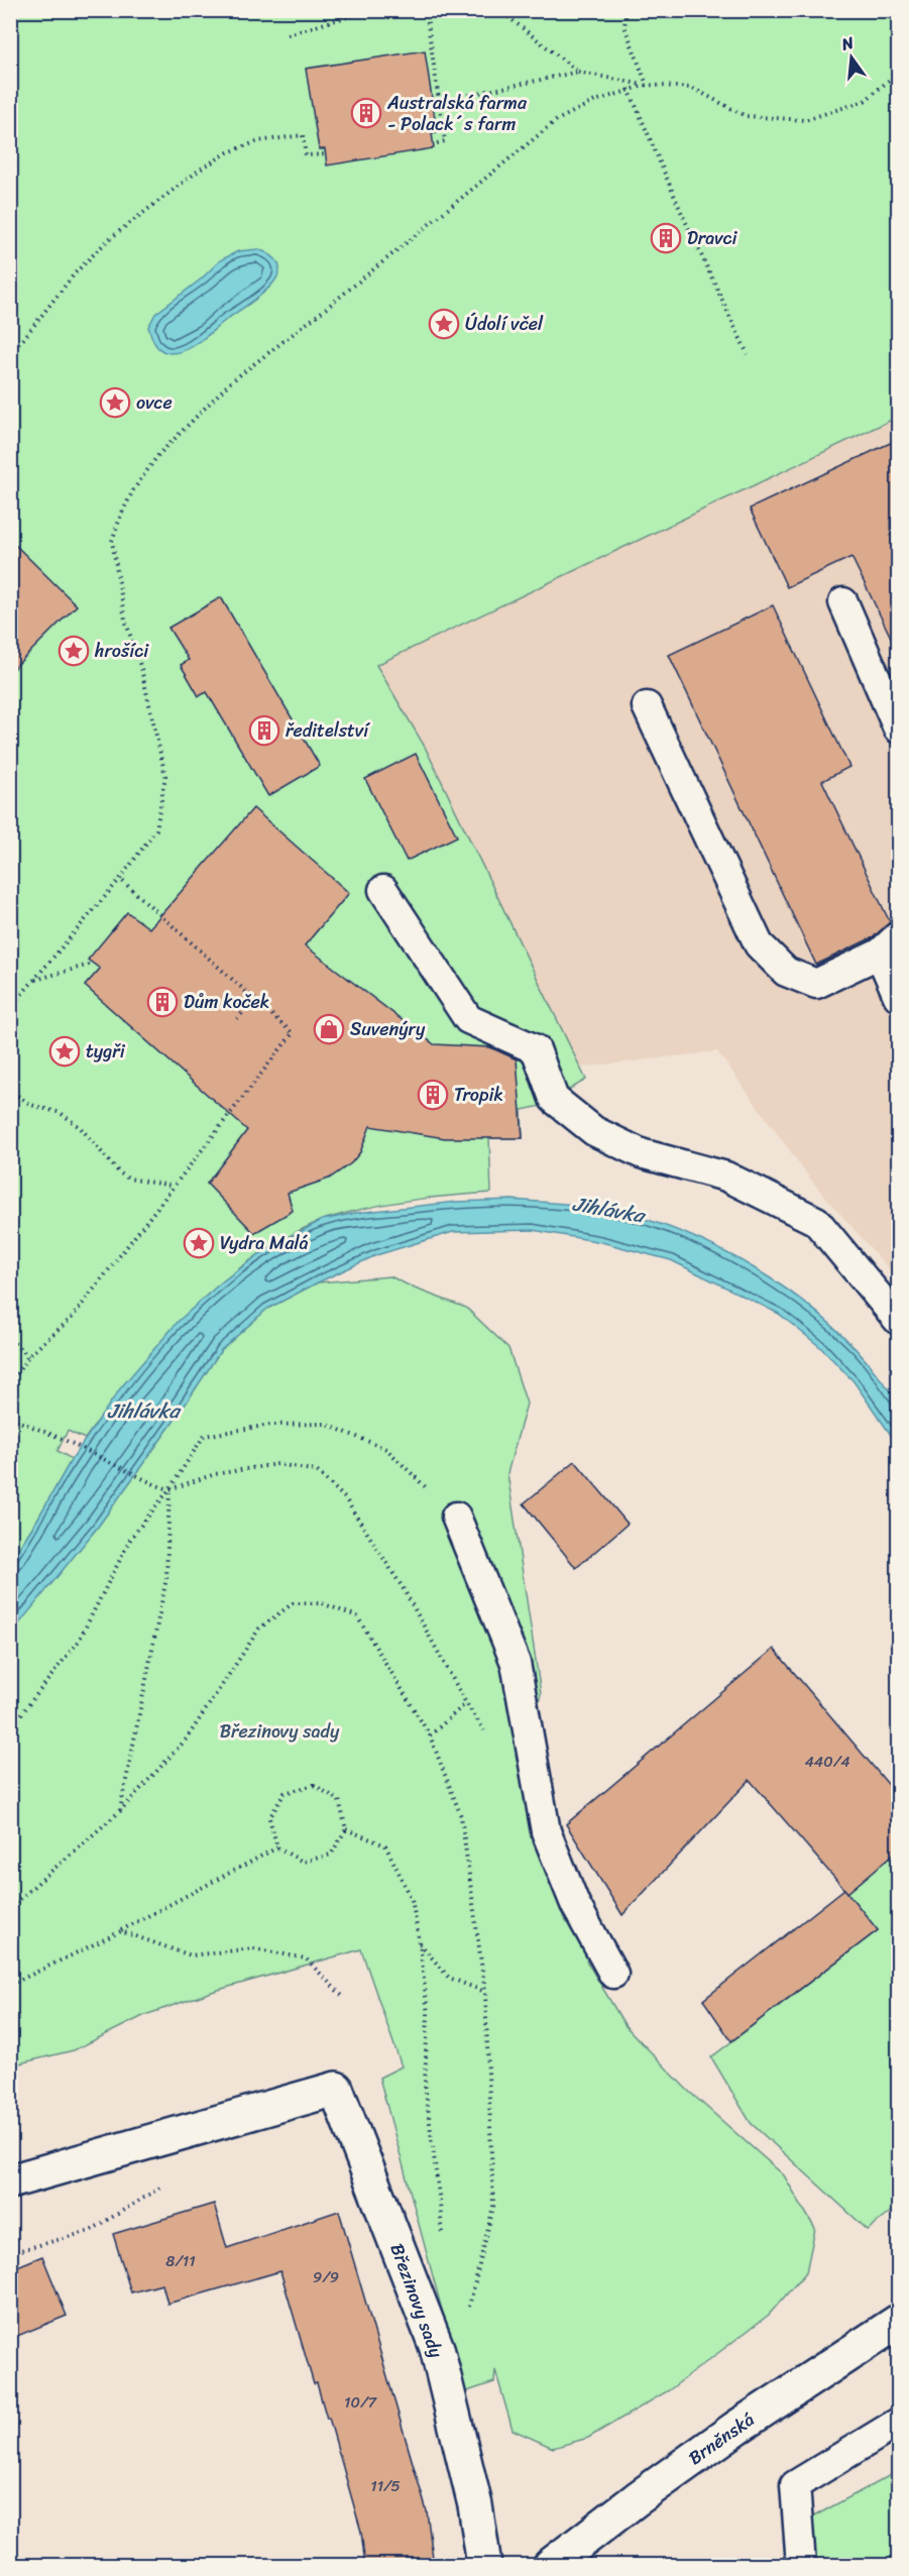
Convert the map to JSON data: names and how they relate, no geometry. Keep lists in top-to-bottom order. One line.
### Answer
{"streets":{"street":["Březinovy sady","Brněnská"]},"water":["Jihlávka"],"parks":["Březinovy sady"],"places":{"building":["Australská farma - Polack´s farm","Dravci","ředitelství","Dům koček","Tropik"],"place":["Údolí včel","ovce","hrošíci","tygři","Vydra Malá"],"shop":["Suvenýry"]},"house_numbers":["440/4","8/11","9/9","10/7","11/5"],"north":"top"}
